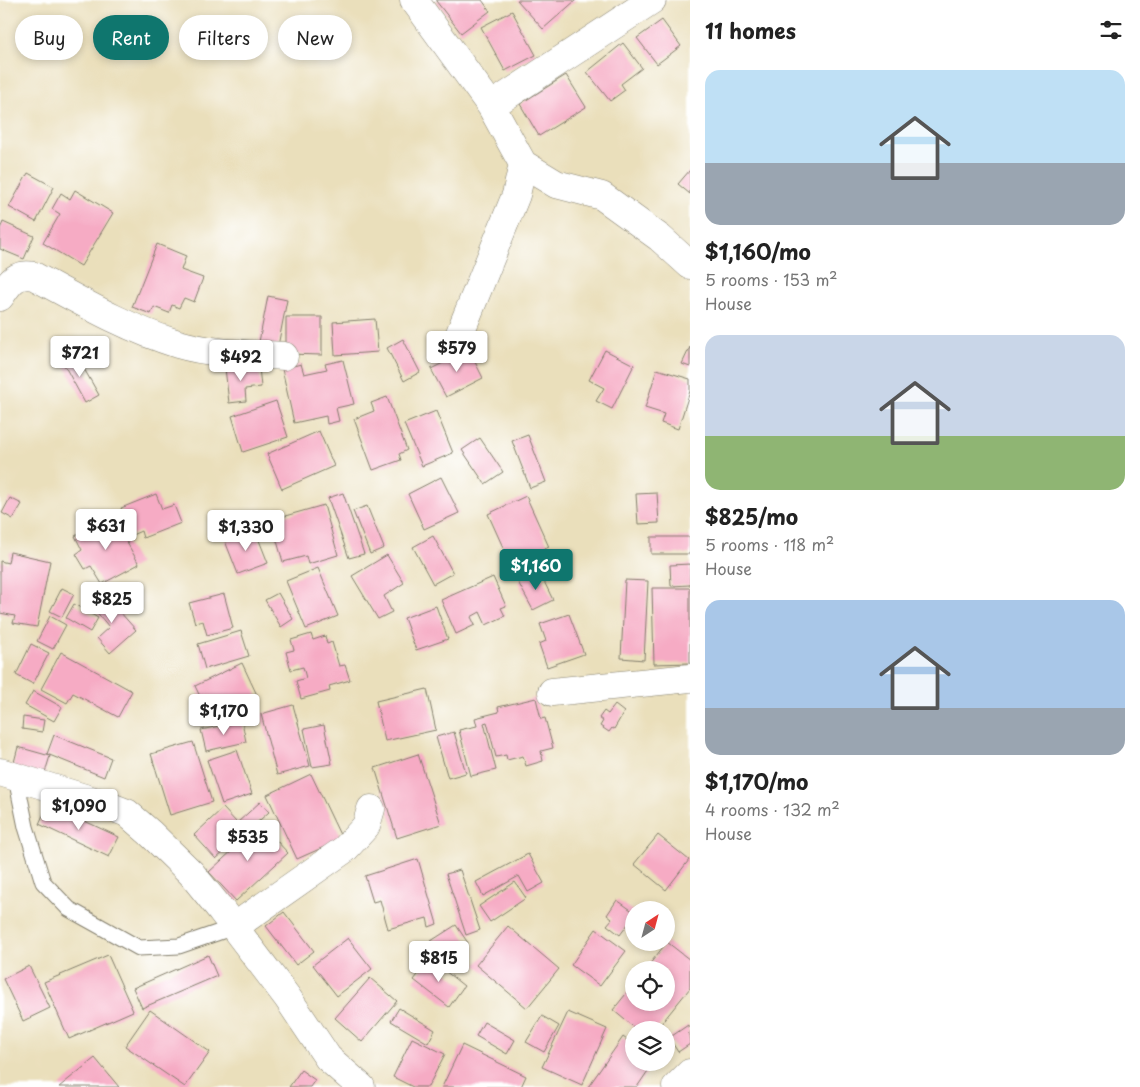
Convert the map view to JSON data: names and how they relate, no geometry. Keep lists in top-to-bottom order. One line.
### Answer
{"north":"top right","page":{"heading":"11 homes","chip":["Buy","Rent","Filters","New"],"list":[{"name":"$1,160/mo","note":"5 rooms · 153 m² · House"},{"name":"$825/mo","note":"5 rooms · 118 m² · House"},{"name":"$1,170/mo","note":"4 rooms · 132 m² · House"}],"price":["$579","$721","$492","$631","$1,330","$1,160","$825","$1,170","$1,090","$535","$815"]}}
